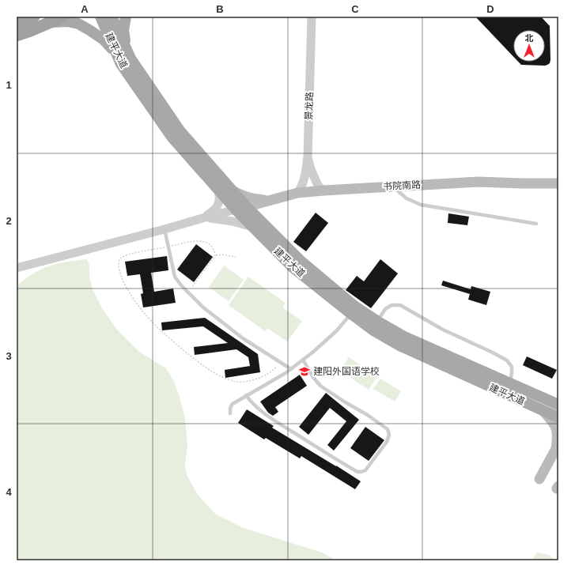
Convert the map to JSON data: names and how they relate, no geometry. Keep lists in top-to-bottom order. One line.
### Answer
{"streets":{"main road":["建平大道","书院南路"],"street":["景龙路"]},"crossings":[["建平大道","书院南路"],["景龙路","书院南路"]],"places":{"school or university":["建阳外国语学校"]},"north":"top","grid":{"columns":["A","B","C","D"],"rows":["1","2","3","4"]}}
